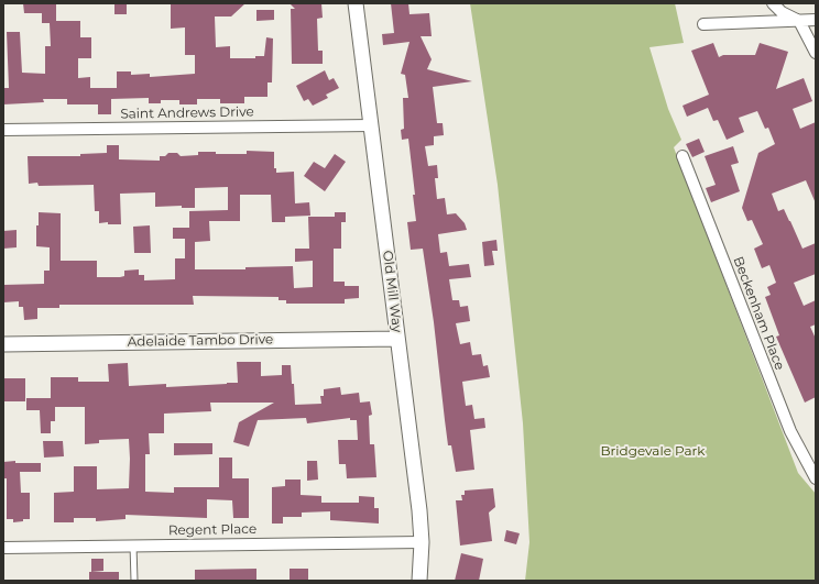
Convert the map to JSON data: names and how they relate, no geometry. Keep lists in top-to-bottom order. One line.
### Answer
{"streets":{"street":["Saint Andrews Drive","Old Mill Way","Beckenham Place","Adelaide Tambo Drive","Regent Place"]},"crossings":[["Saint Andrews Drive","Old Mill Way"],["Old Mill Way","Adelaide Tambo Drive"],["Old Mill Way","Regent Place"]],"parks":["Bridgevale Park"]}
